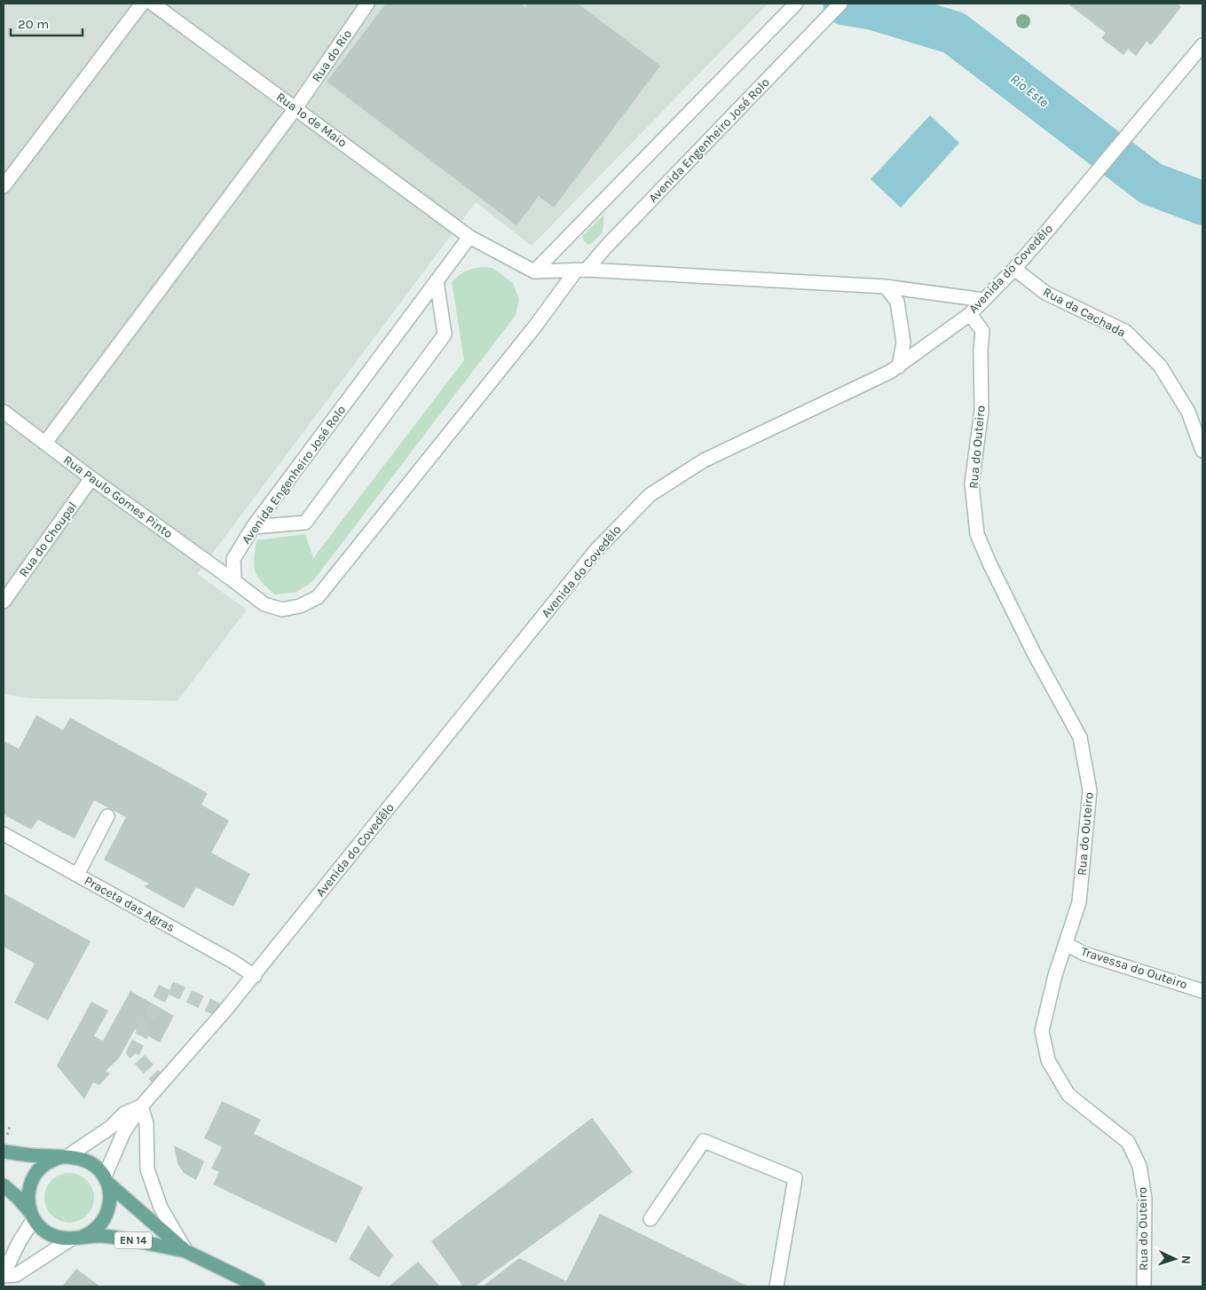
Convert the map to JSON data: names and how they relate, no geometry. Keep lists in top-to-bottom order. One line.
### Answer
{"streets":{"main road":["EN 14"],"street":["Rua do Rio","Rua 1º de Maio","Avenida Engenheiro José Rolo","Avenida do Covedêlo","Rua da Cachada","Rua do Outeiro","Rua Paulo Gomes Pinto","Rua do Choupal","Praceta das Agras","Travessa do Outeiro"]},"crossings":[["Rua do Rio","Rua 1º de Maio"],["Rua do Rio","Rua Paulo Gomes Pinto"],["Rua 1º de Maio","Avenida Engenheiro José Rolo"],["Avenida Engenheiro José Rolo","Rua Paulo Gomes Pinto"],["Avenida do Covedêlo","Rua da Cachada"],["Avenida do Covedêlo","Rua do Outeiro"],["Avenida do Covedêlo","Praceta das Agras"],["Avenida do Covedêlo","EN 14"],["Rua do Outeiro","Travessa do Outeiro"],["Rua Paulo Gomes Pinto","Rua do Choupal"]],"water":["Rio Este"],"scale_bar":"20 m","north":"right"}
